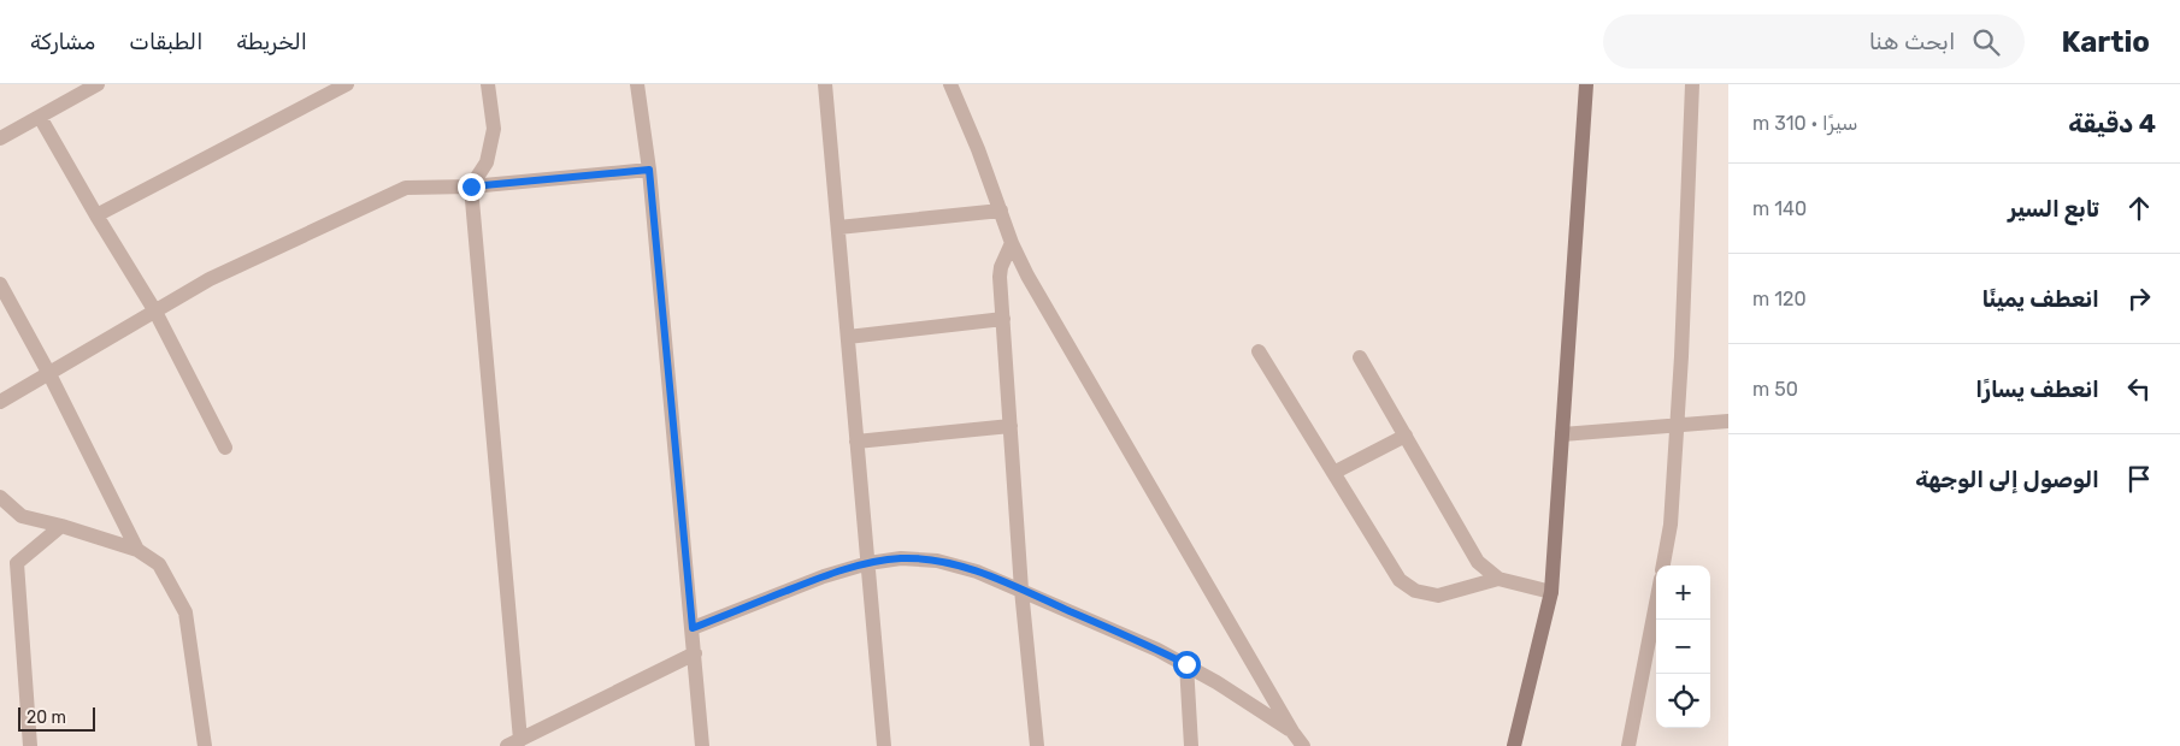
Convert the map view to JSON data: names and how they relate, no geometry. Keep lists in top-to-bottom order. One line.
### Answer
{"scale_bar":"20 m","page":{"header":"Kartio","search":"ابحث هنا","nav":["الخريطة","الطبقات","مشاركة"],"heading":["4 دقيقة","سيرًا · 310 m"],"list":[["تابع السير","140 m"],["انعطف يمينًا","120 m"],["انعطف يسارًا","50 m"],"الوصول إلى الوجهة"],"map_buttons":["+","−"],"scale":"20 m"}}
